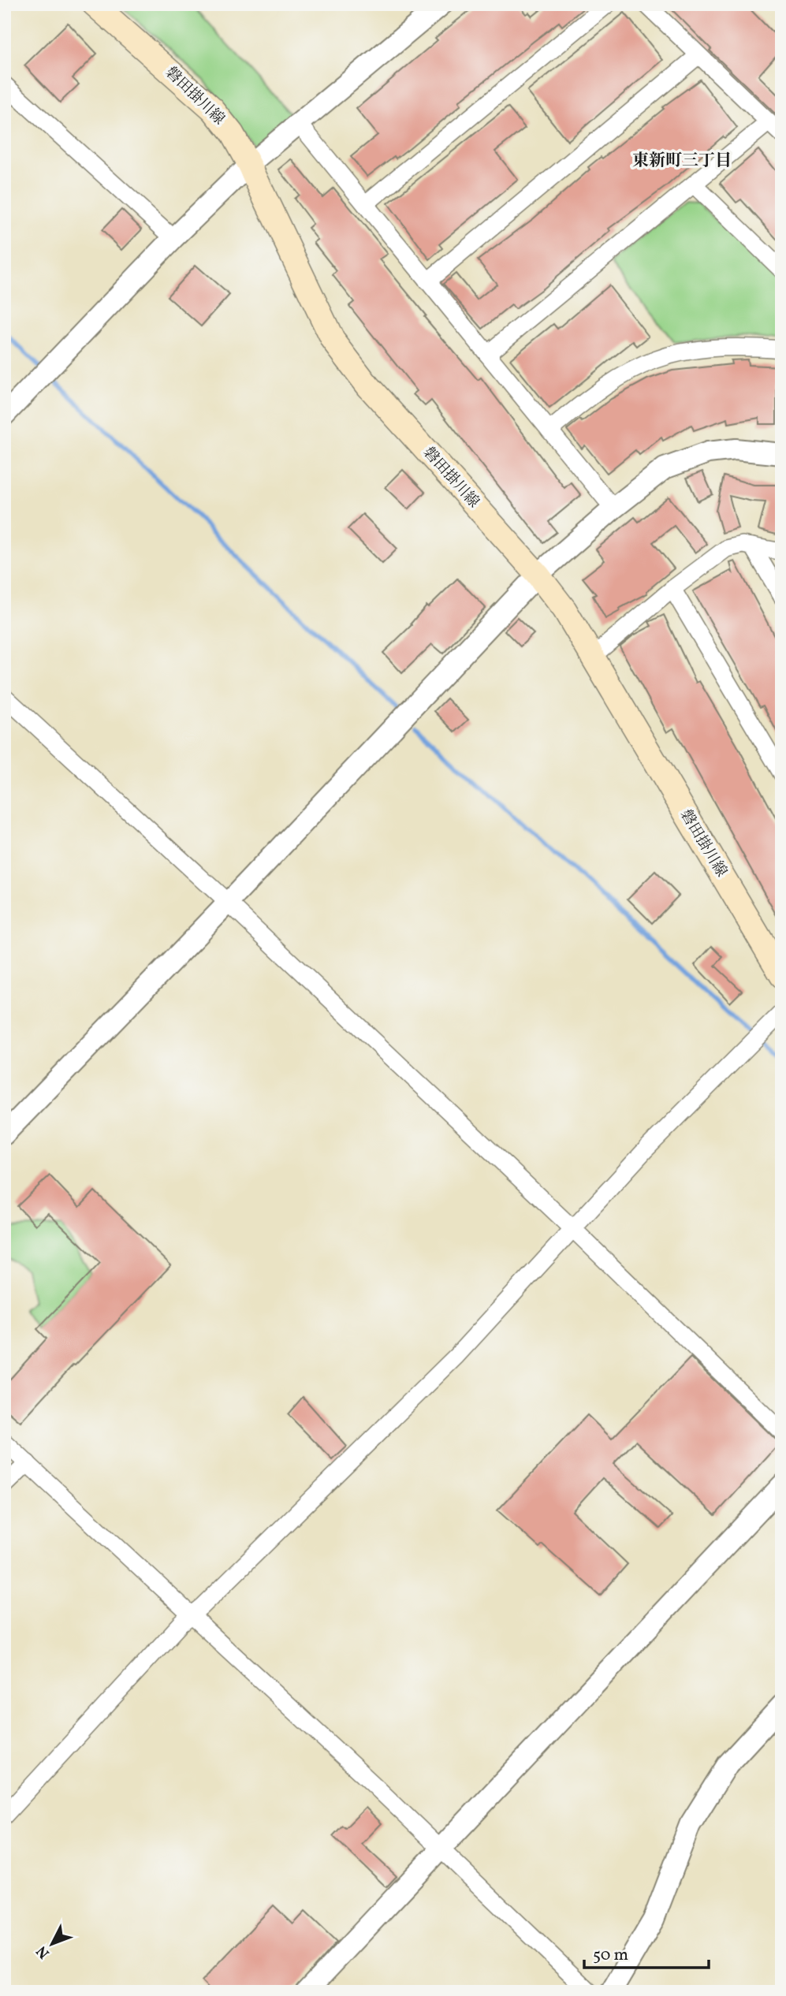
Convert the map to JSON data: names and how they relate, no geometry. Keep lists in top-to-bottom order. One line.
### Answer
{"streets":{"main road":["磐田掛川線"]},"districts":["東新町三丁目"],"scale_bar":"50 m","north":"bottom left"}
